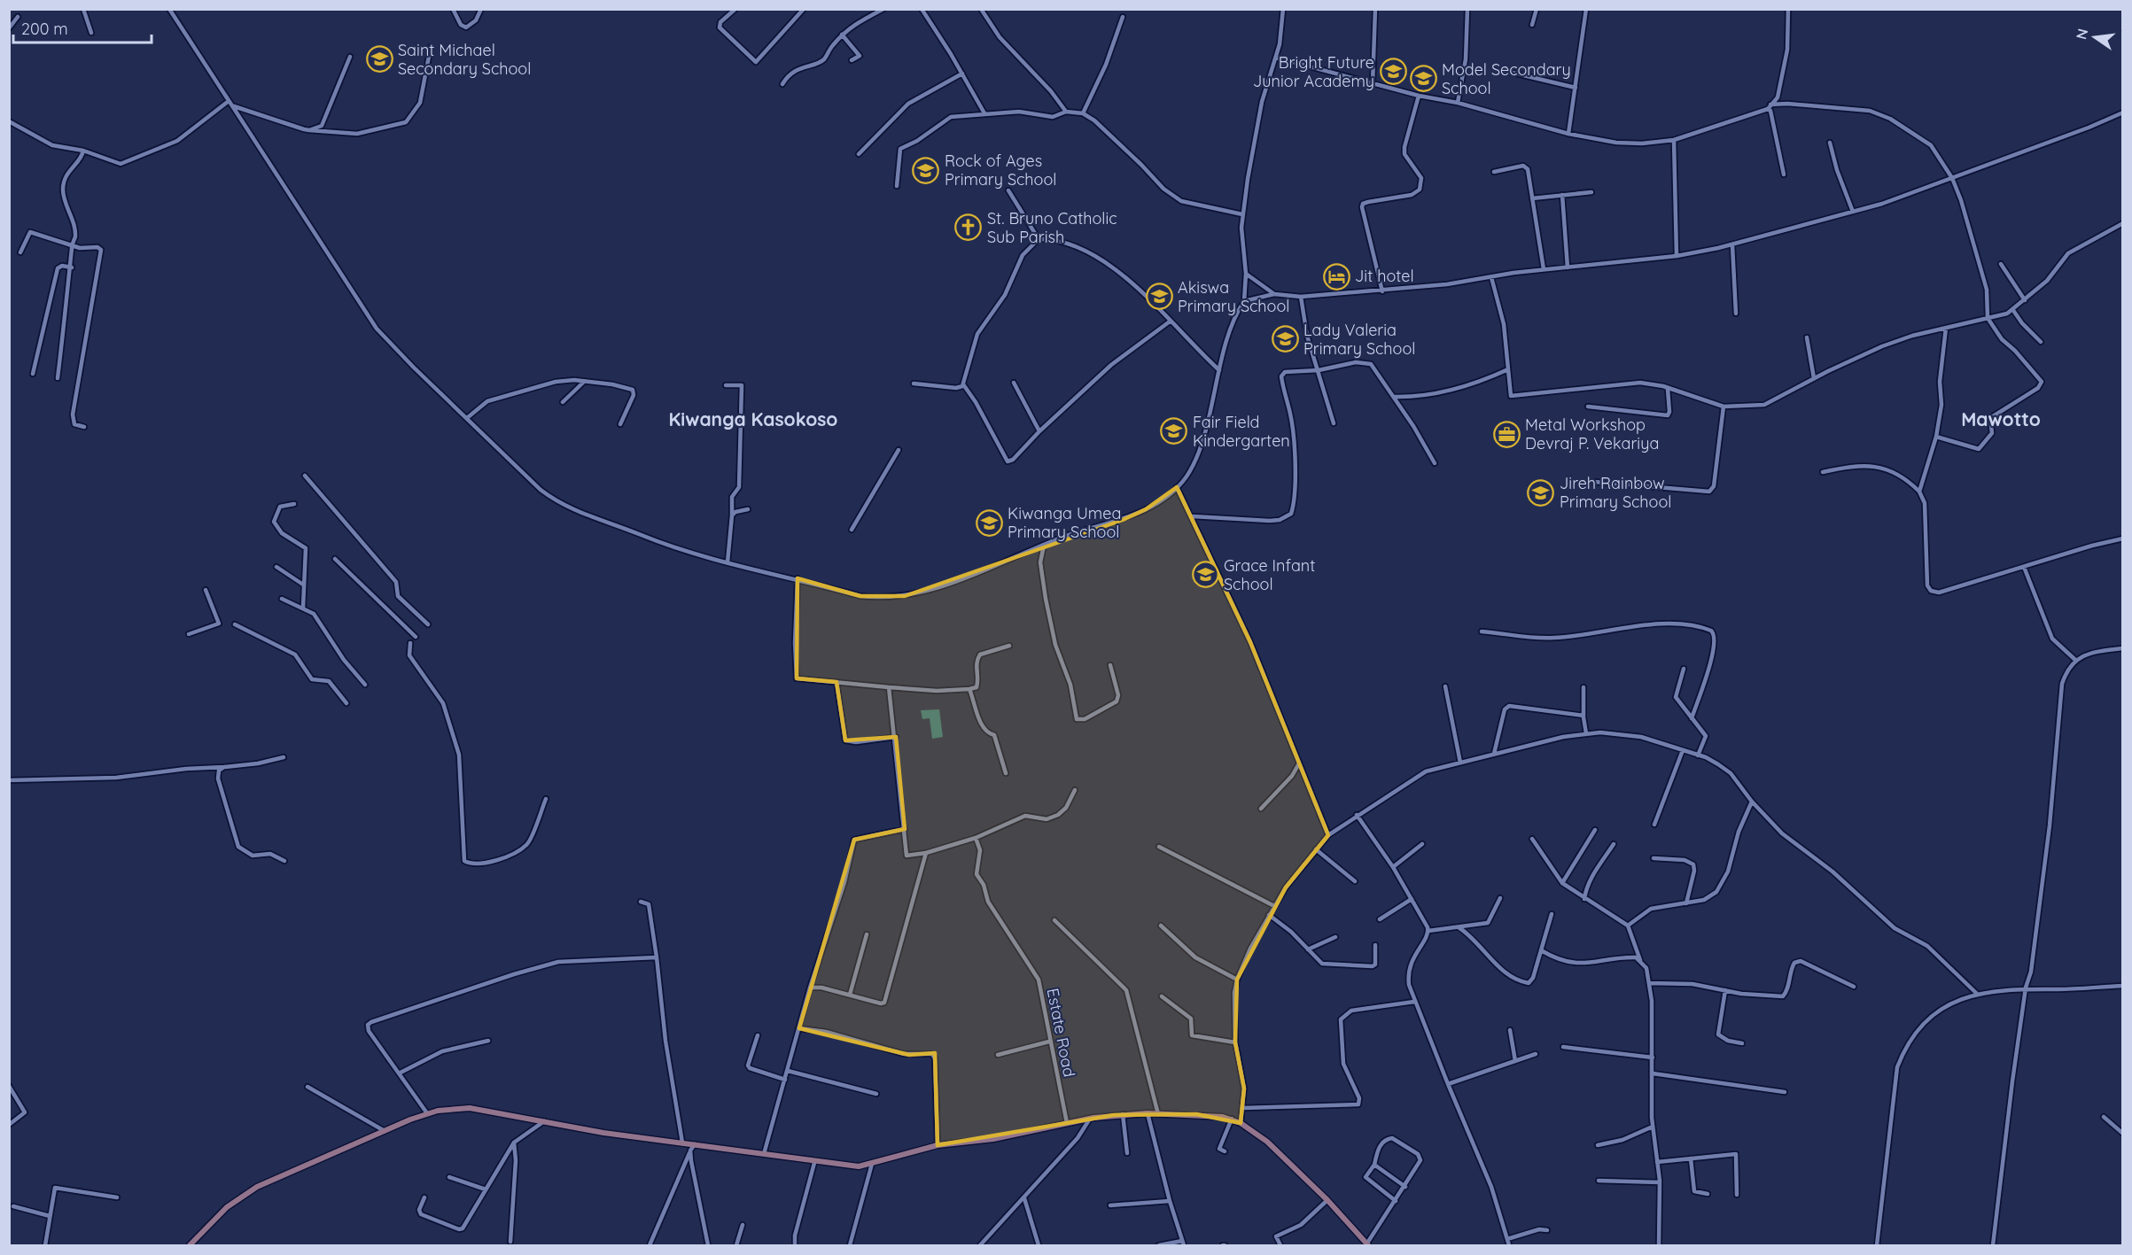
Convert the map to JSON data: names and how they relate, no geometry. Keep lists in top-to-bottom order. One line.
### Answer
{"streets":{"street":["Estate Road"]},"districts":["Kiwanga Kasokoso","Mawotto"],"places":{"school or university":["Saint Michael Secondary School","Bright Future Junior Academy","Model Secondary School","Rock of Ages Primary School","Akiswa Primary School","Lady Valeria Primary School","Fair Field Kindergarten","Jireh Rainbow Primary School","Kiwanga Umea Primary School","Grace Infant School"],"church":["St. Bruno Catholic Sub Parish"],"hotel":["Jit hotel"],"office":["Metal Workshop Devraj P. Vekariya"]},"scale_bar":"200 m","north":"left"}
